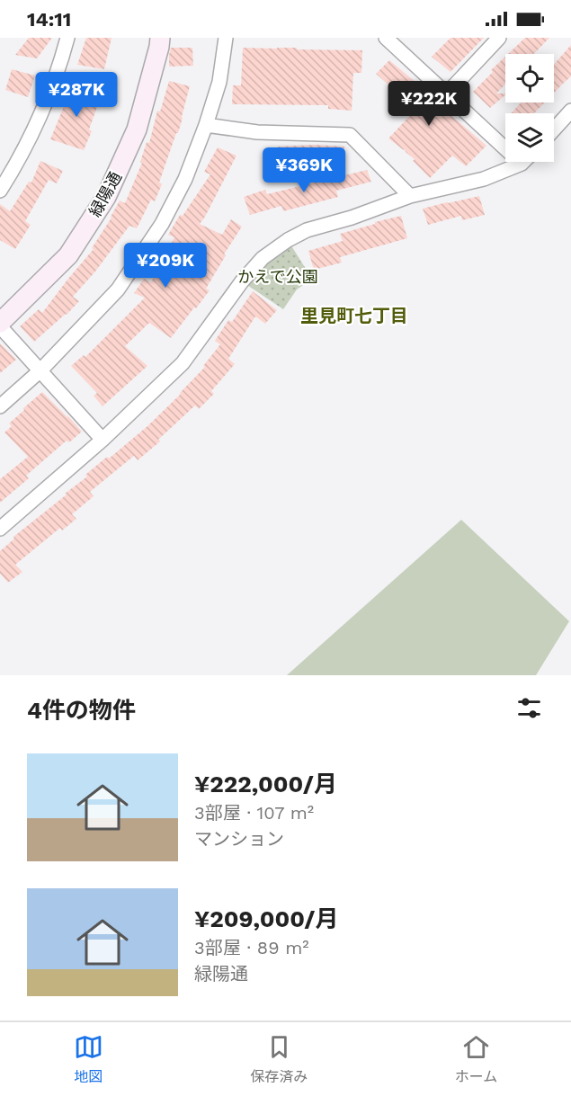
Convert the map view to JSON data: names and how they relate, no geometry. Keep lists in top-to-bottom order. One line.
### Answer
{"streets":{"street":["緑陽通"]},"districts":["里見町七丁目"],"parks":["かえで公園"],"page":{"status":"14:11","price":["¥287K","¥222K","¥369K","¥209K"],"heading":"4件の物件","list":[{"name":"¥222,000/月","note":"3部屋 · 107 m² · マンション"},{"name":"¥209,000/月","note":"3部屋 · 89 m² · 緑陽通"}],"tabs":["地図","保存済み","ホーム"]}}
